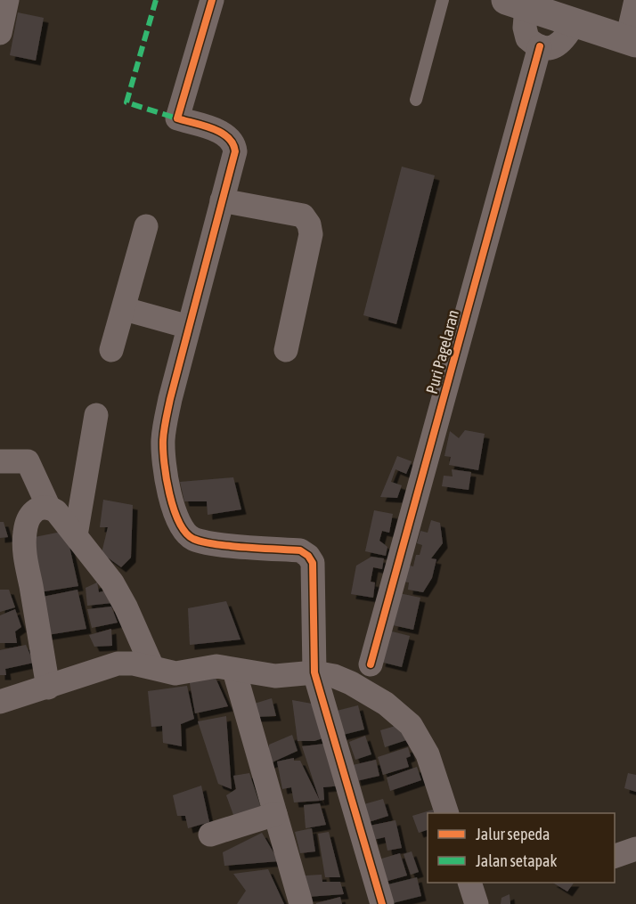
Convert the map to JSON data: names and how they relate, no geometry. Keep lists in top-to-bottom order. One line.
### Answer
{"streets":{"street":["Puri Pagelaran"]},"legend":["Jalur sepeda","Jalan setapak"]}
